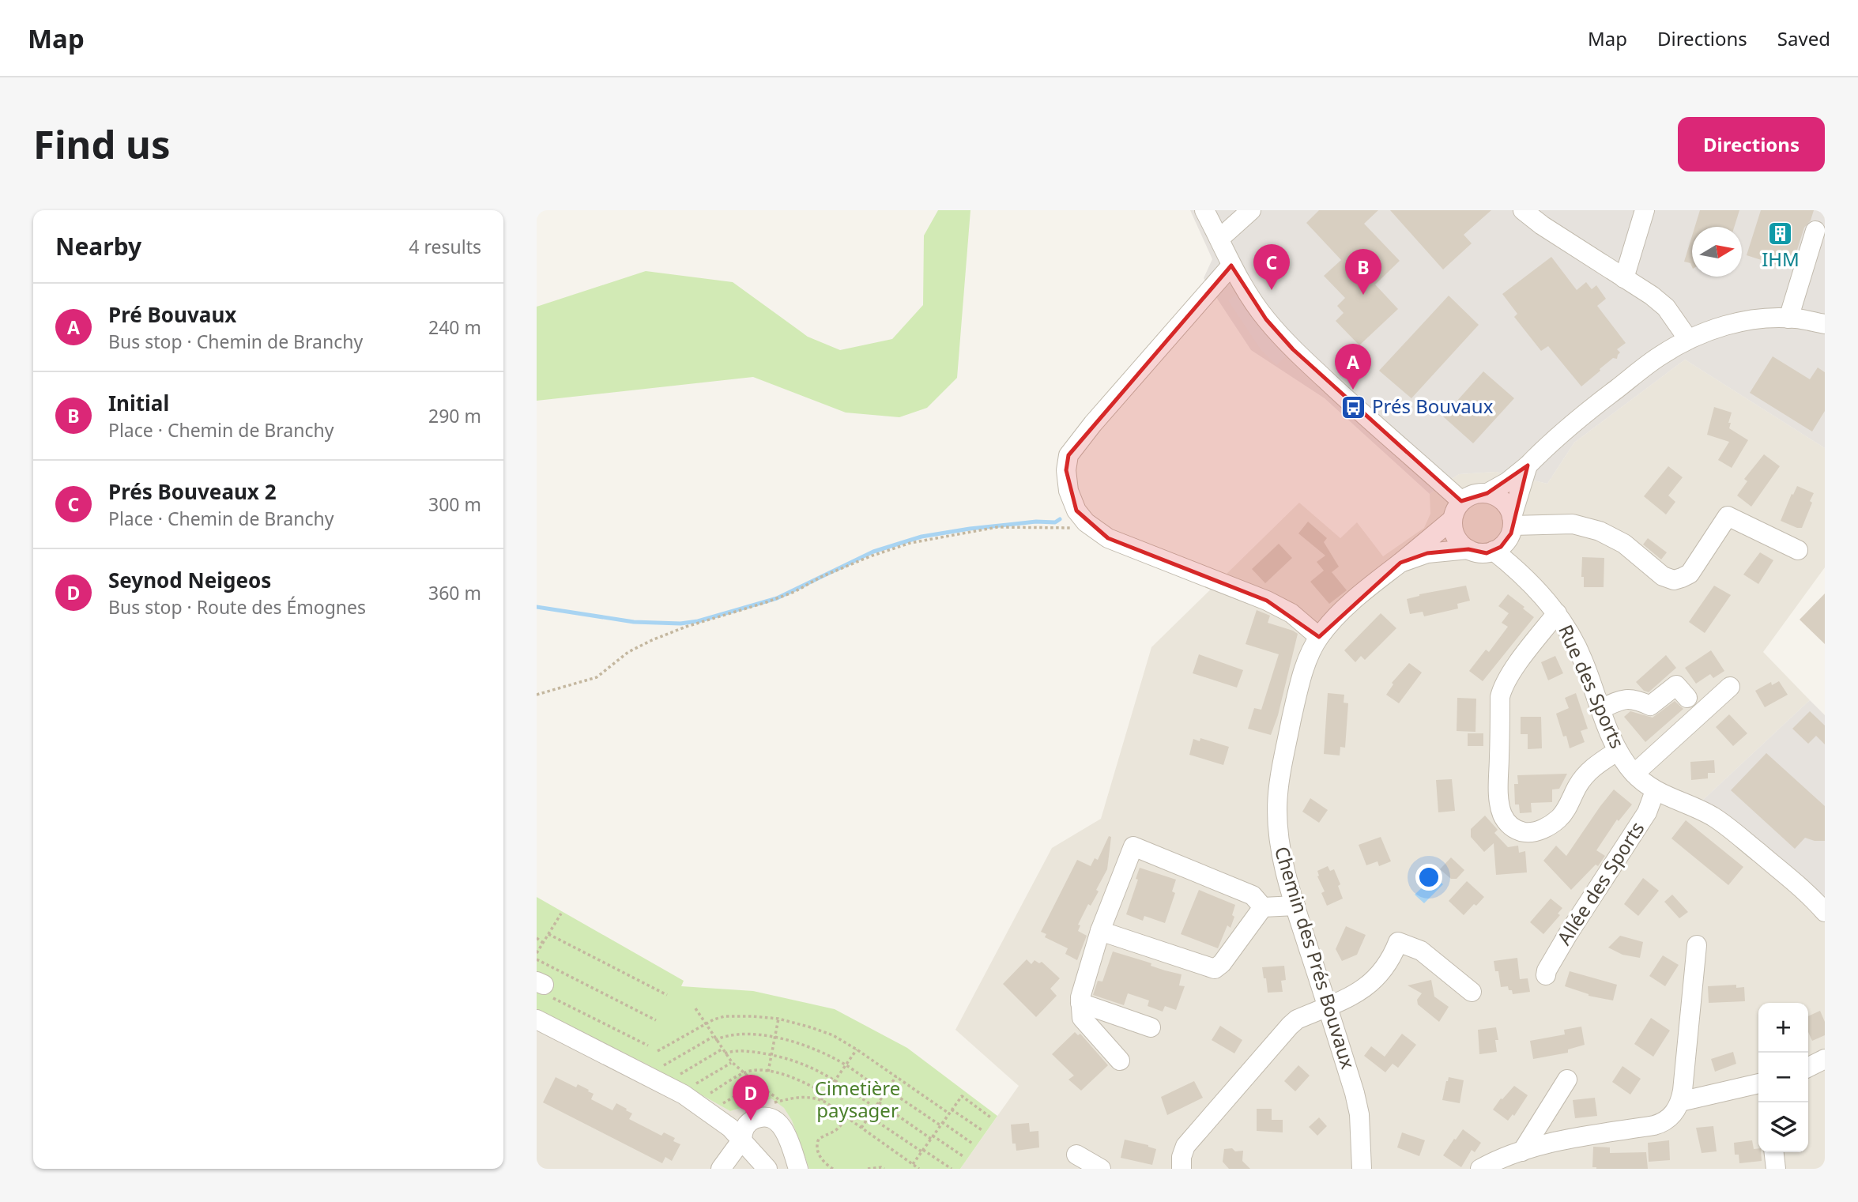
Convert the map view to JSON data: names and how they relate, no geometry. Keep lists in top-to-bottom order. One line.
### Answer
{"streets":{"street":["Rue des Sports","Allée des Sports","Chemin des Prés Bouvaux"]},"crossings":[["Rue des Sports","Allée des Sports"],["Rue des Sports","Chemin des Prés Bouvaux"]],"parks":["Cimetière paysager"],"places":{"building":["IHM"],"bus stop":["Prés Bouvaux"]},"north":"right","page":{"header":"Map","nav":["Map","Directions","Saved"],"buttons":"Directions","title":"Find us","heading":["Nearby","4 results"],"pins":["C","B","A","D"],"list":[{"mark":"A","name":"Pré Bouvaux","note":"Bus stop · Chemin de Branchy","value":"240 m"},{"mark":"B","name":"Initial","note":"Place · Chemin de Branchy","value":"290 m"},{"mark":"C","name":"Prés Bouveaux 2","note":"Place · Chemin de Branchy","value":"300 m"},{"mark":"D","name":"Seynod Neigeos","note":"Bus stop · Route des Émognes","value":"360 m"}],"map_buttons":["+","−"]}}
